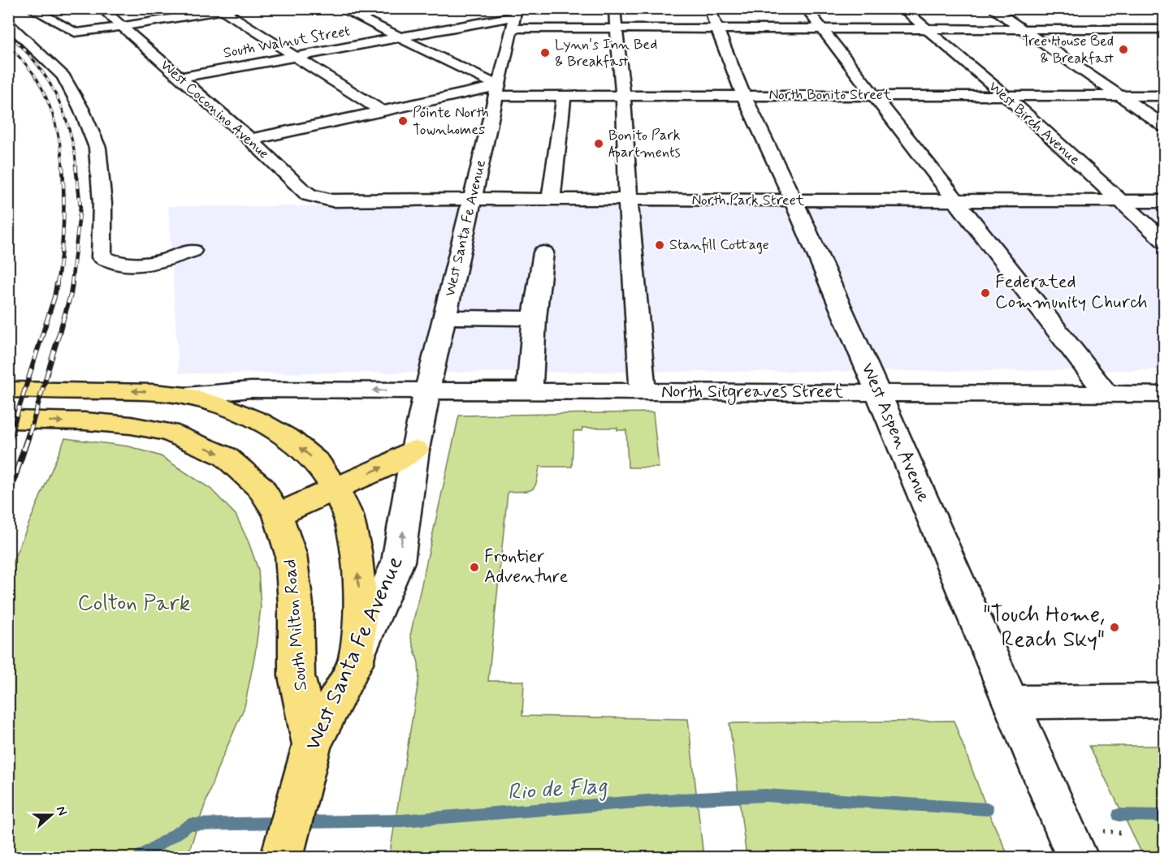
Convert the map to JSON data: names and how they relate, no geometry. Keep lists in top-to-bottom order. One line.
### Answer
{"streets":{"main road":["West Santa Fe Avenue","South Milton Road"],"street":["South Walnut Street","North Bonito Street","West Coconino Avenue","West Birch Avenue","North Park Street","North Sitgreaves Street","West Aspen Avenue"]},"crossings":[["South Walnut Street","West Coconino Avenue"],["South Walnut Street","West Birch Avenue"],["South Walnut Street","West Santa Fe Avenue"],["South Walnut Street","West Aspen Avenue"],["North Bonito Street","West Birch Avenue"],["North Bonito Street","West Santa Fe Avenue"],["North Bonito Street","West Aspen Avenue"],["West Coconino Avenue","North Park Street"],["West Birch Avenue","North Park Street"],["North Park Street","West Santa Fe Avenue"],["North Park Street","West Aspen Avenue"],["West Santa Fe Avenue","North Sitgreaves Street"],["West Santa Fe Avenue","South Milton Road"],["North Sitgreaves Street","West Aspen Avenue"]],"water":["Rio de Flag"],"parks":["Colton Park"],"places":["Tree House Bed & Breakfast","Lynn's Inn Bed & Breakfast","Pointe North Townhomes","Bonito Park Apartments","Stanfill Cottage","Federated Community Church","Frontier Adventure","\"Touch Home, Reach Sky\""],"north":"right"}
